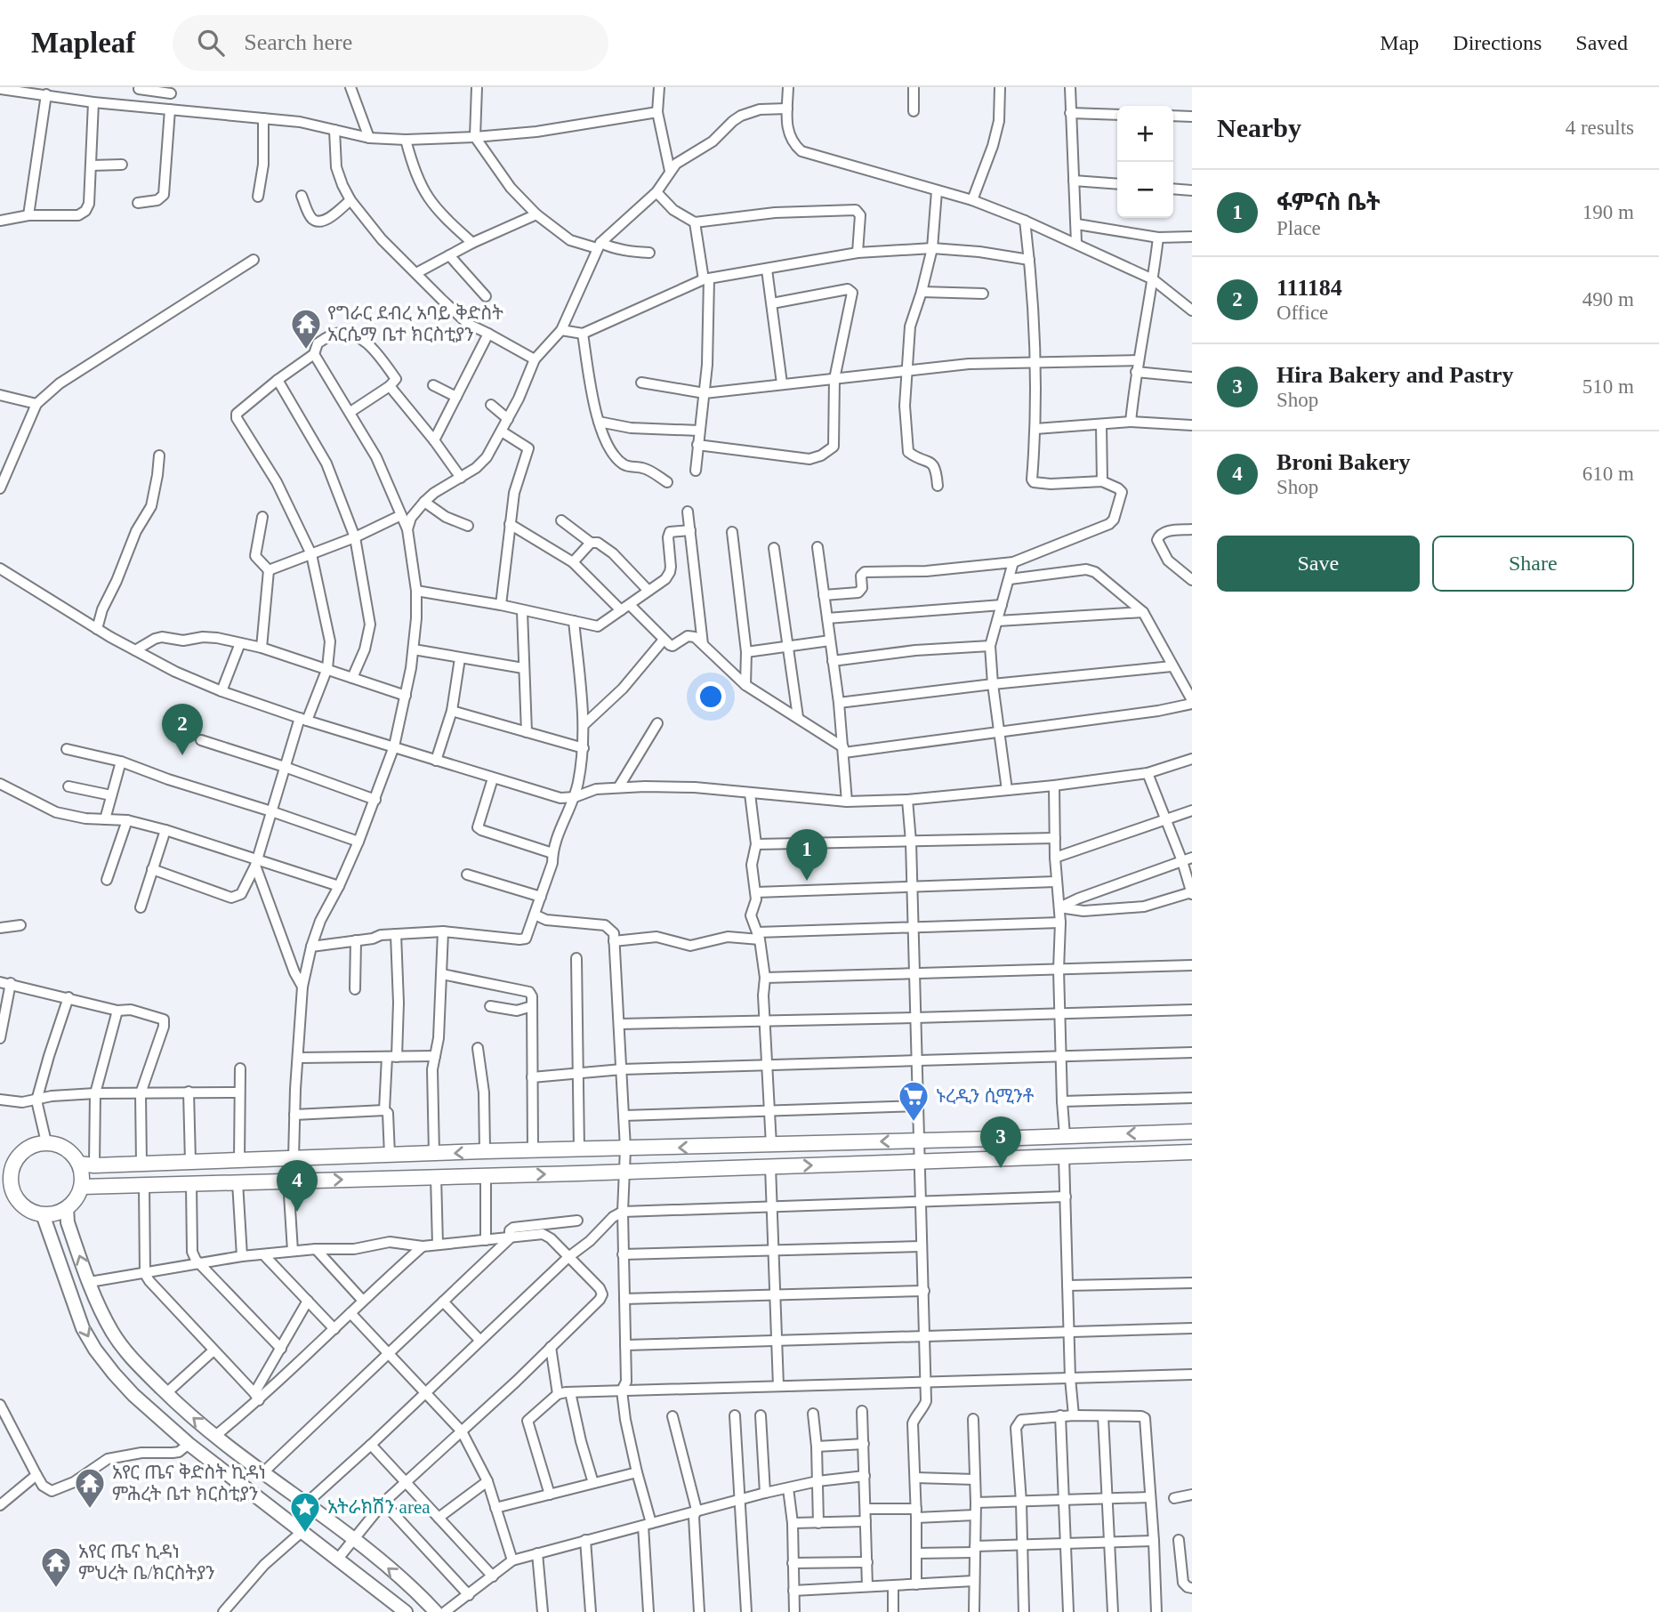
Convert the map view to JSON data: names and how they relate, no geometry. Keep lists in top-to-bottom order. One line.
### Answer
{"places":{"temple":["የግራር ደብረ አባይ ቅድስት አርሴማ ቤተ ክርስቲያን","አየር ጤና ቅድስት ኪዳነ ምሕረት ቤተ ክርስቲያን","አየር ጤና ኪዳነ ምህረት ቤ/ክርስትያን"],"supermarket":["ኑረዲን ሲሚንቶ"],"place":["አትራክሽን area"]},"page":{"header":"Mapleaf","search":"Search here","nav":["Map","Directions","Saved"],"heading":["Nearby","4 results"],"map_buttons":["+","−"],"list":[{"mark":"1","name":"ፋምናስ ቤት","note":"Place","value":"190 m"},{"mark":"2","name":"111184","note":"Office","value":"490 m"},{"mark":"3","name":"Hira Bakery and Pastry","note":"Shop","value":"510 m"},{"mark":"4","name":"Broni Bakery","note":"Shop","value":"610 m"}],"buttons":["Save","Share"],"pins":["2","1","3","4"]}}
